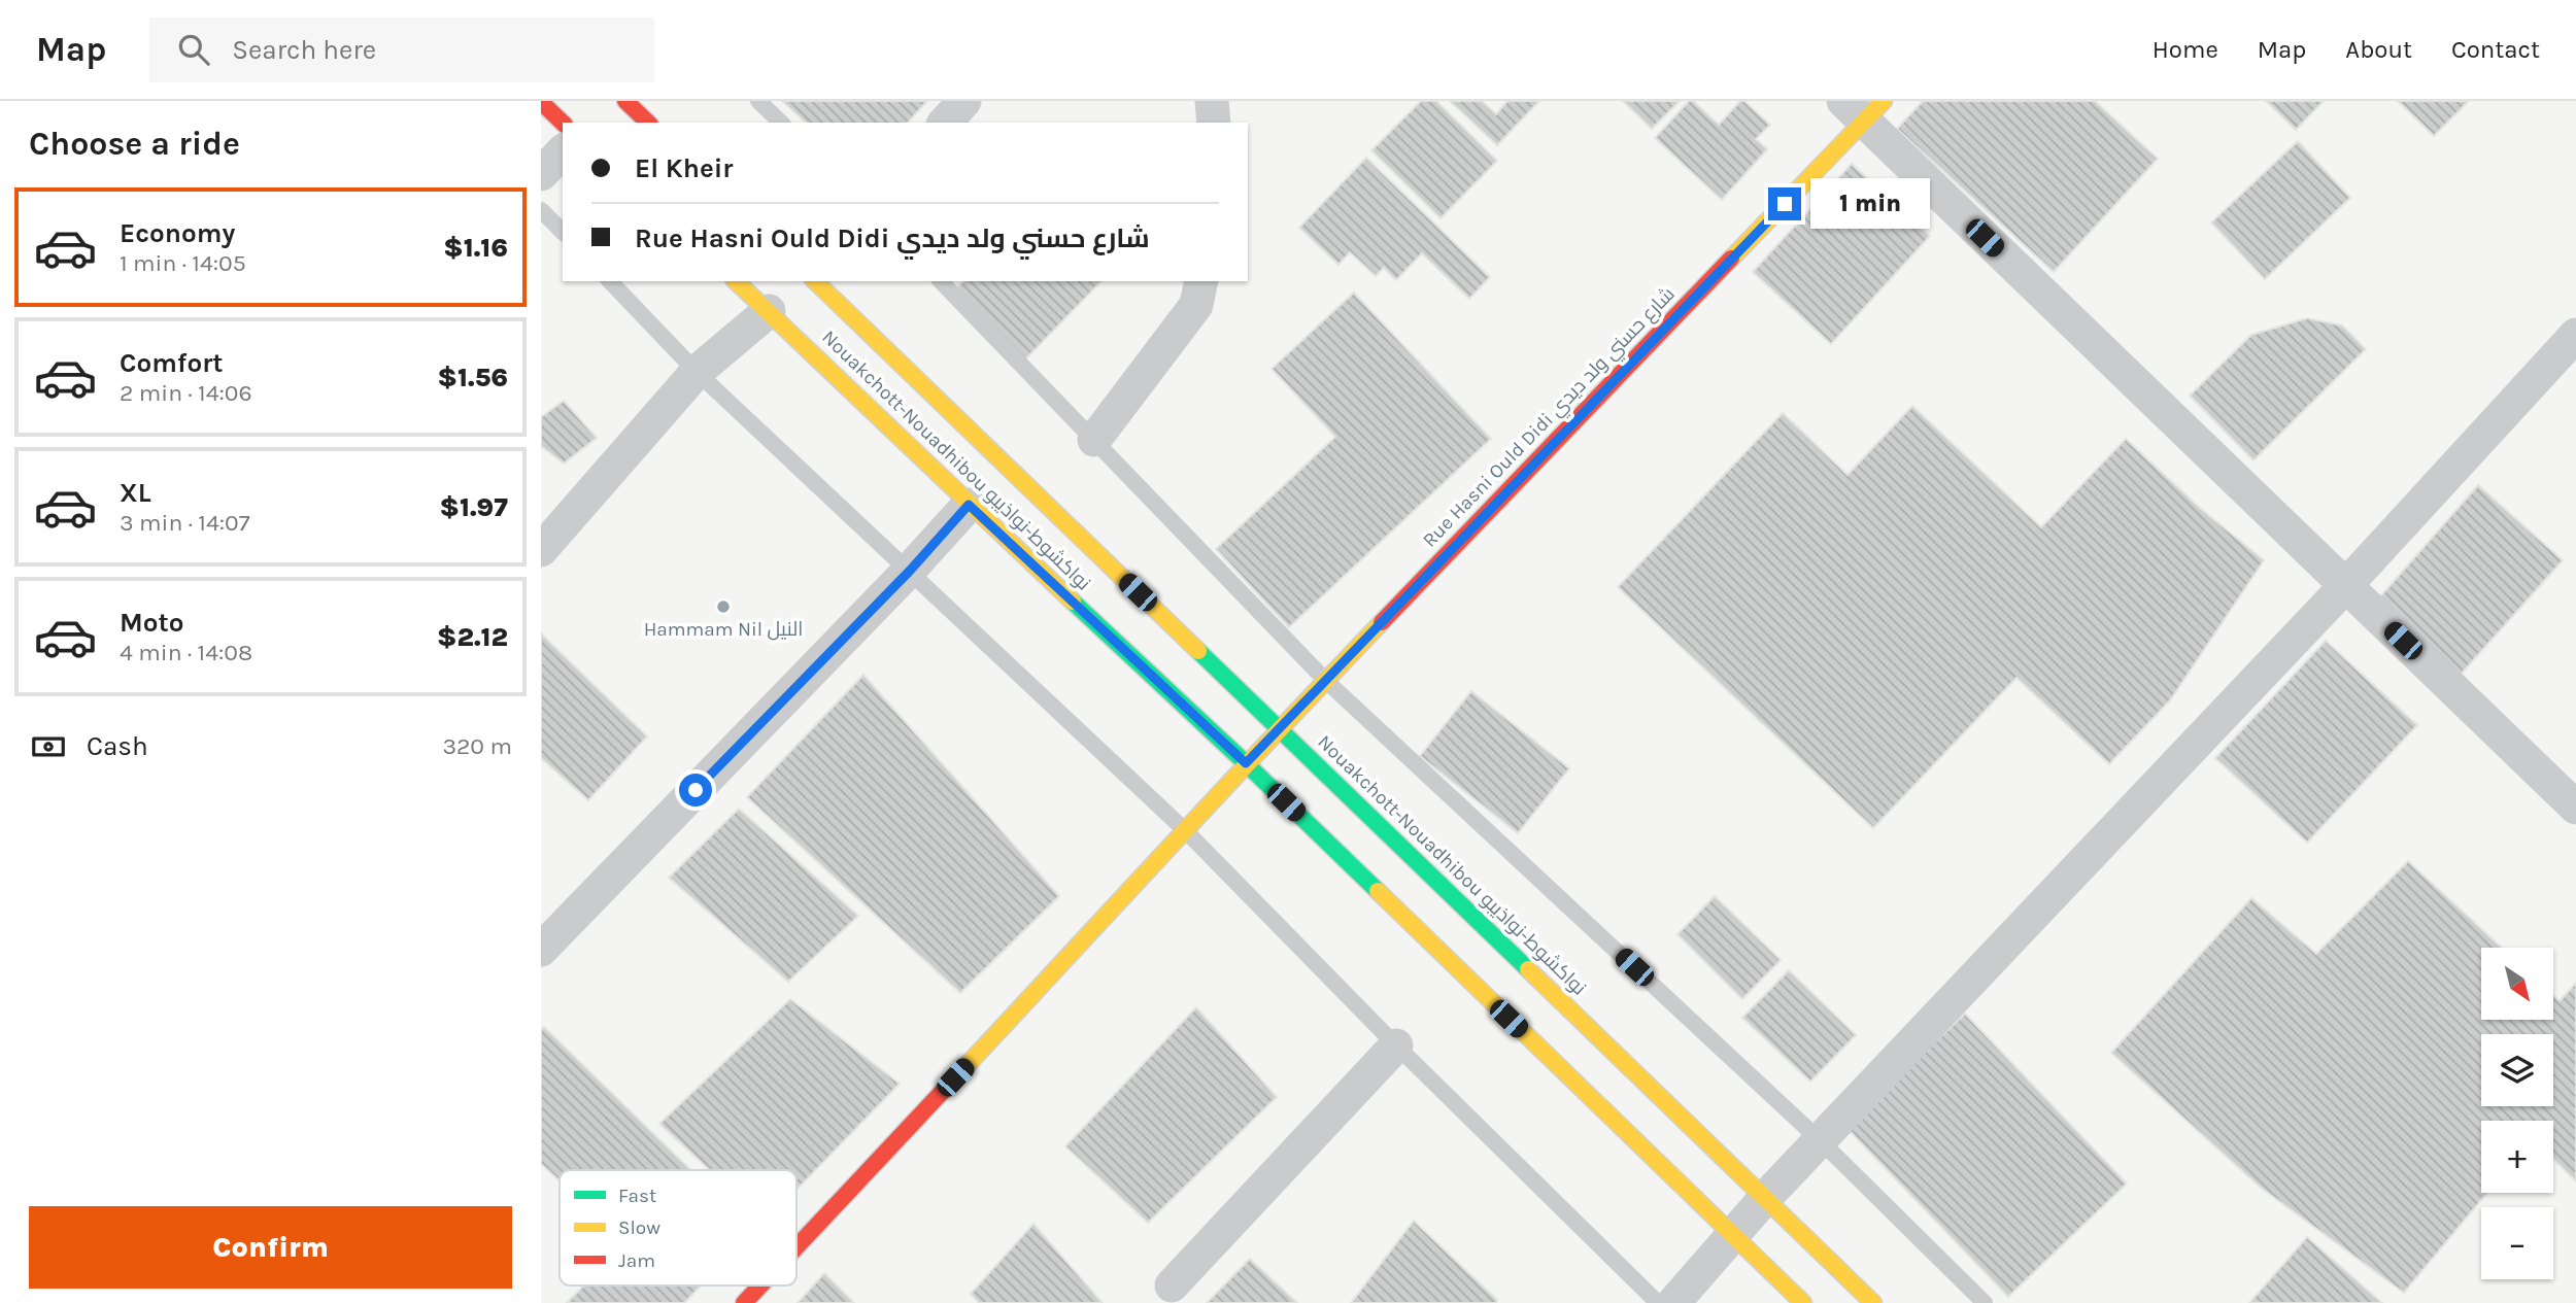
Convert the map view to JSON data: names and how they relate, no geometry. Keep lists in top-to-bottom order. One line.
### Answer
{"streets":{"main road":["Rue Hasni Ould Didi شارع حسني ولد ديدي","Nouakchott-Nouadhibou نواكشوط-نواذيبو"]},"crossings":[["Rue Hasni Ould Didi شارع حسني ولد ديدي","Nouakchott-Nouadhibou نواكشوط-نواذيبو"]],"places":["Hammam Nil النيل"],"legend":["Fast","Slow","Jam"],"north":"bottom right","page":{"header":"Map","search":"Search here","nav":["Home","Map","About","Contact"],"heading":"Choose a ride","banner":["El Kheir","Rue Hasni Ould Didi شارع حسني ولد ديدي"],"bubble":"1 min","list":[{"name":"Economy","note":"1 min · 14:05","value":"$1.16"},{"name":"Comfort","note":"2 min · 14:06","value":"$1.56"},{"name":"XL","note":"3 min · 14:07","value":"$1.97"},{"name":"Moto","note":"4 min · 14:08","value":"$2.12"}],"pay":["Cash","320 m"],"map_buttons":["+","−"],"buttons":"Confirm"}}
